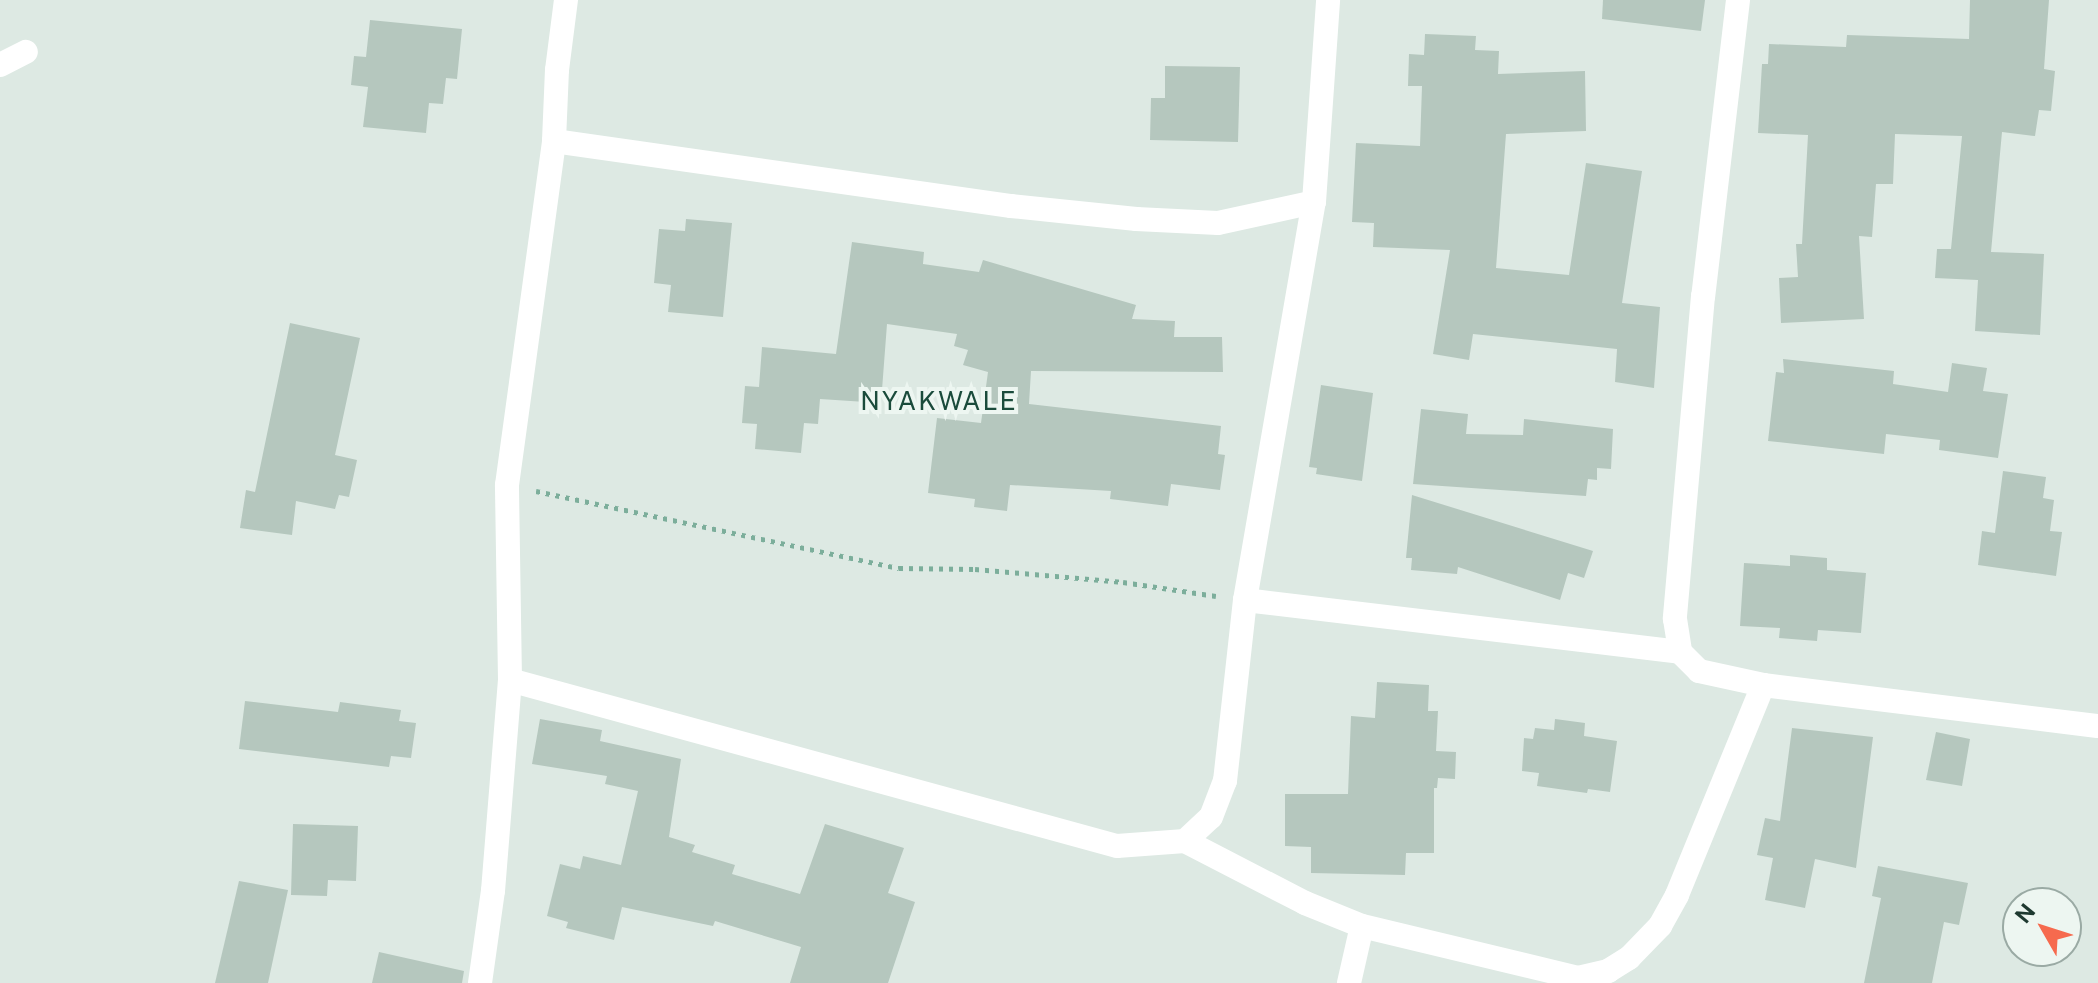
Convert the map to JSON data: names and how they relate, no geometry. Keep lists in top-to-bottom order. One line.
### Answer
{"districts":["NYAKWALE"],"north":"top left"}
